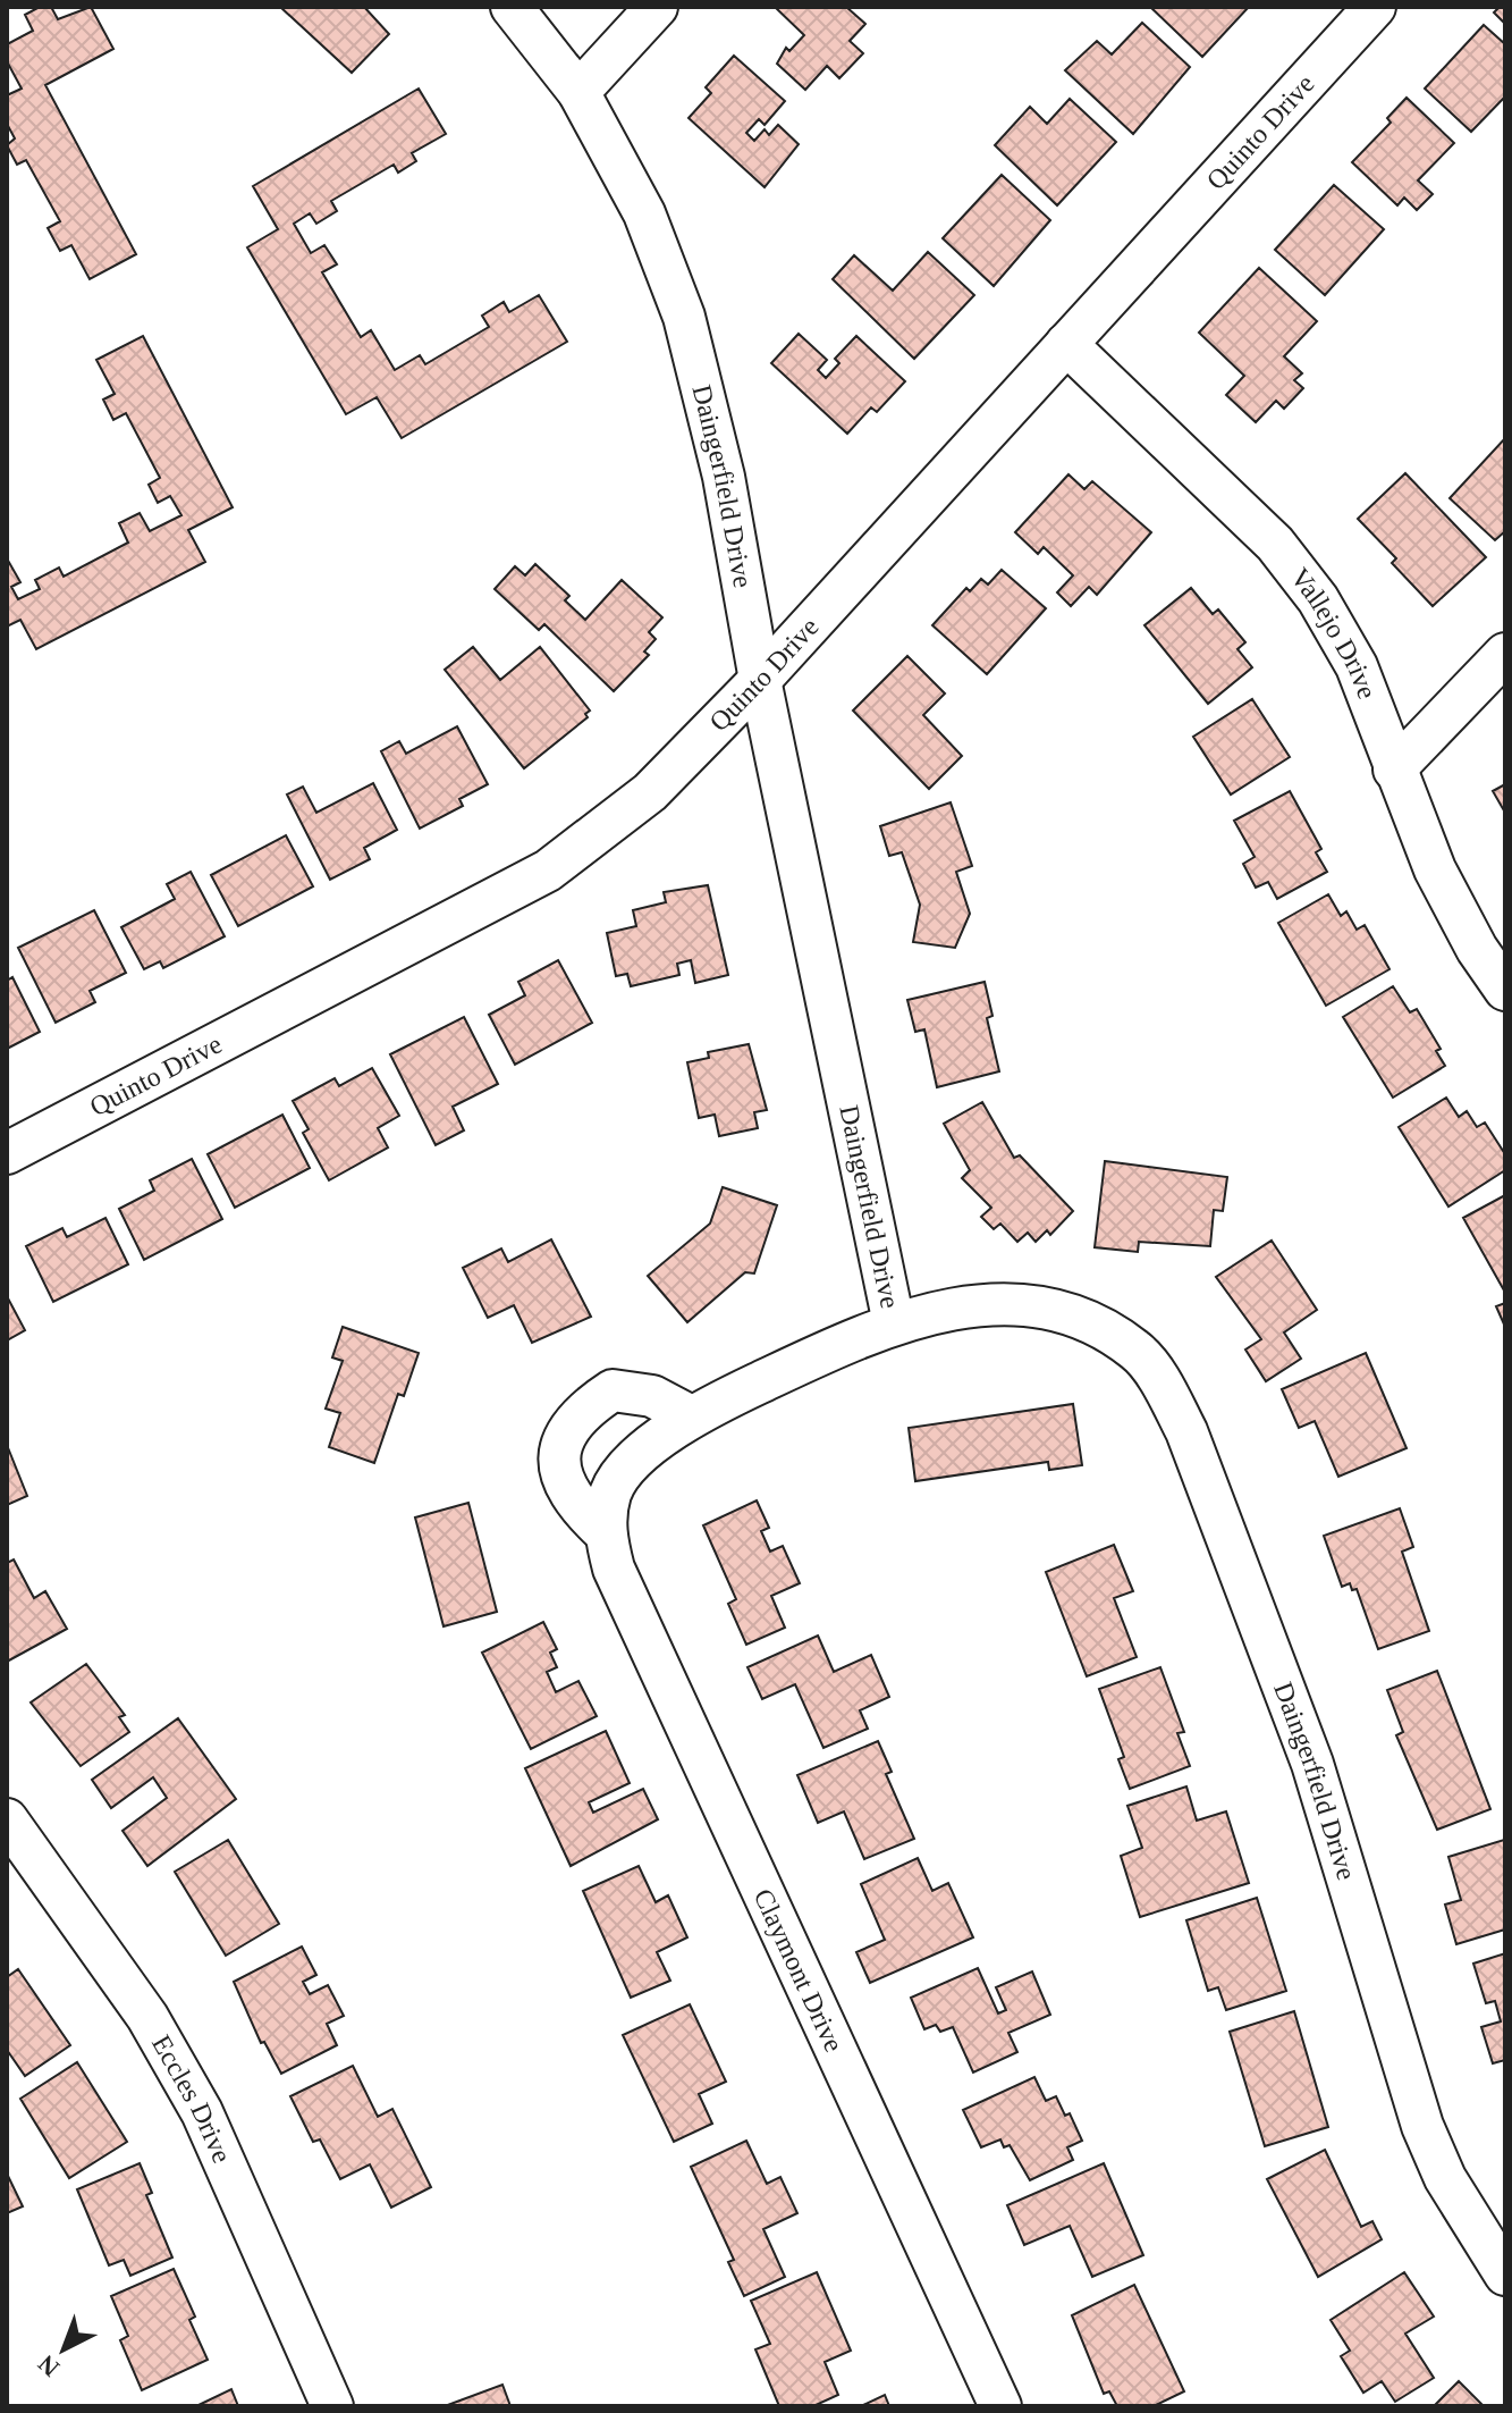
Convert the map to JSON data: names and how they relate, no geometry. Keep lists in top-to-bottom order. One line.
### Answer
{"streets":{"street":["Quinto Drive","Daingerfield Drive","Vallejo Drive","Claymont Drive","Eccles Drive"]},"crossings":[["Quinto Drive","Daingerfield Drive"],["Quinto Drive","Vallejo Drive"],["Daingerfield Drive","Claymont Drive"]],"north":"bottom left"}
